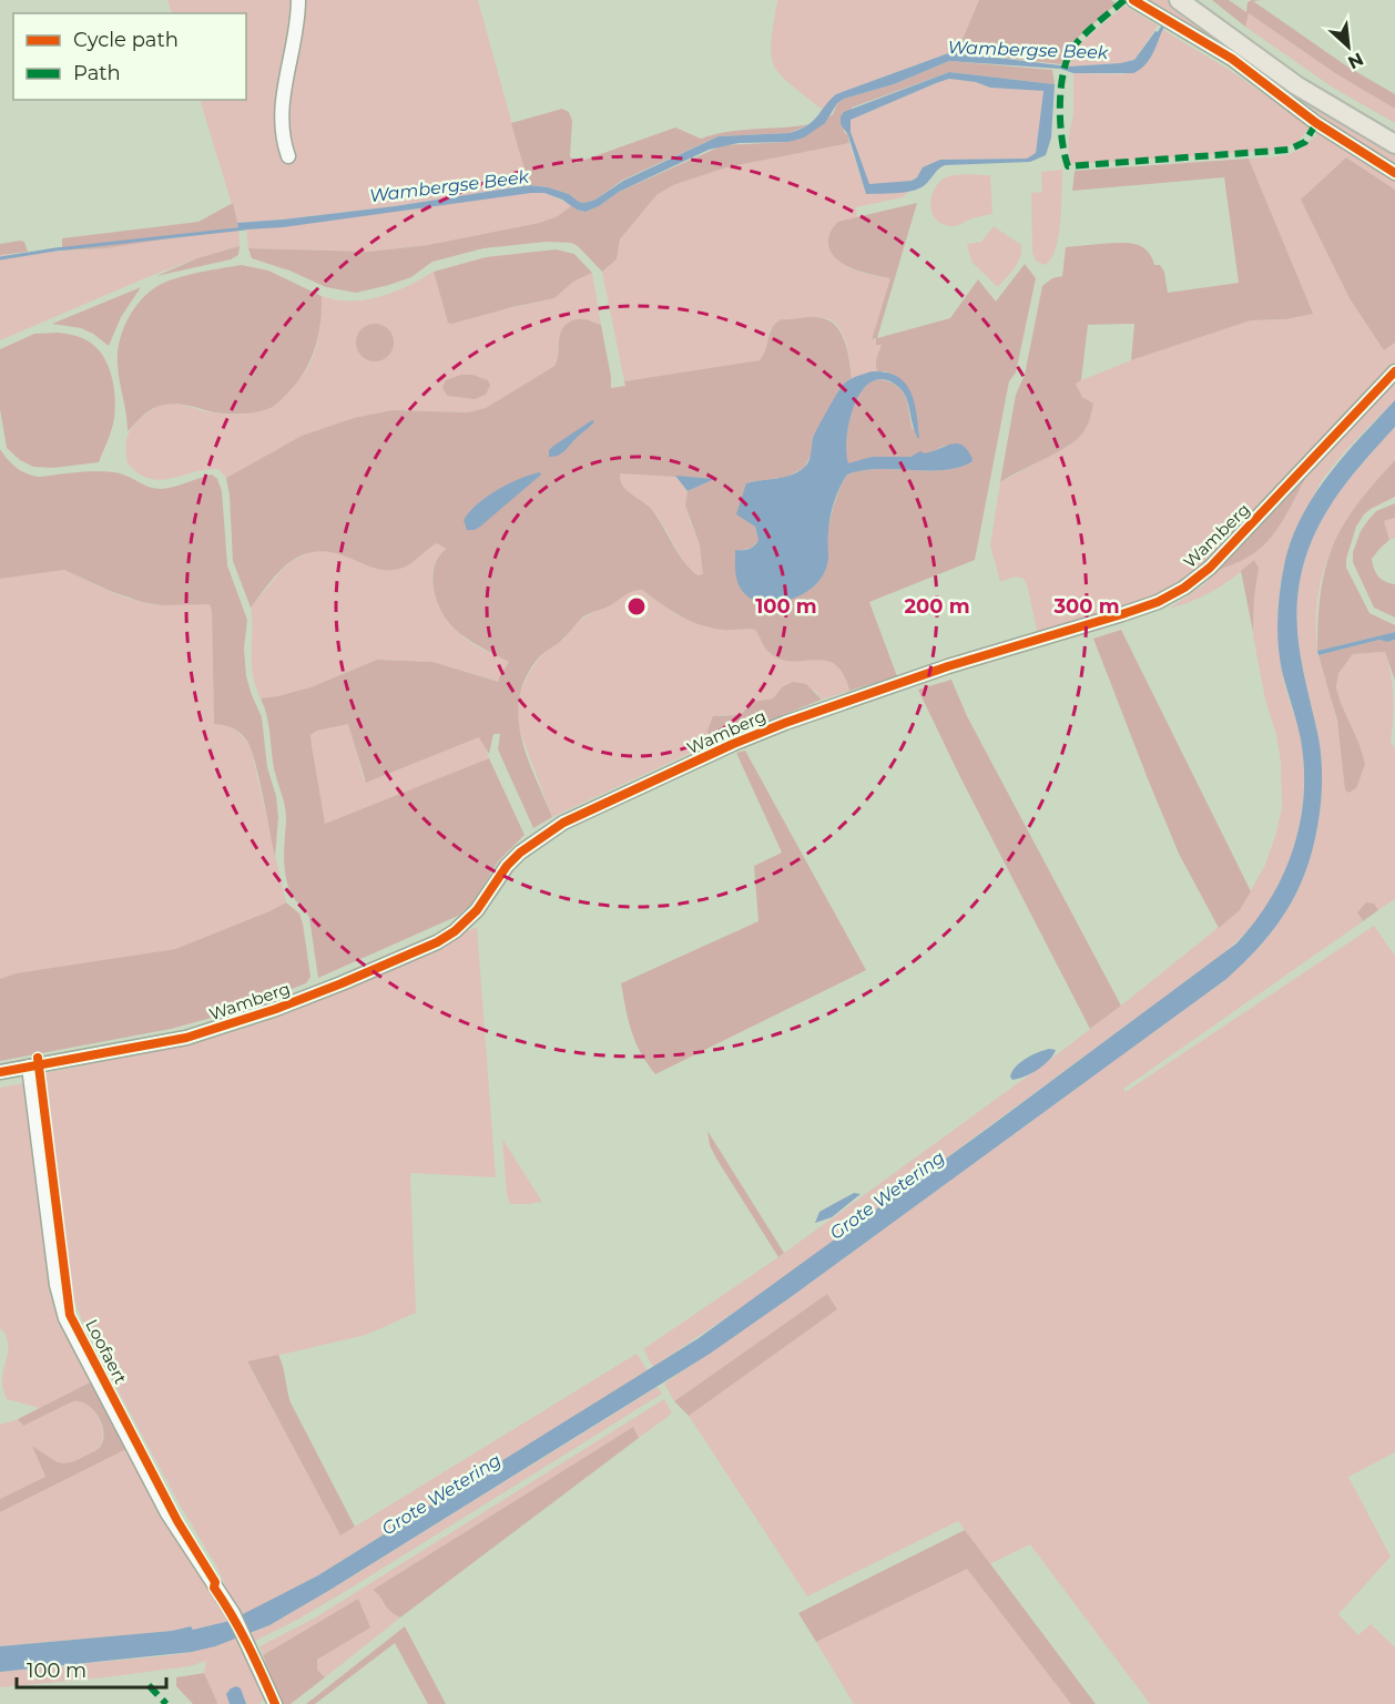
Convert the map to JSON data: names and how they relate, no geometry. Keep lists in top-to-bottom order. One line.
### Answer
{"streets":{"street":["Wamberg","Loofaert"]},"crossings":[["Wamberg","Loofaert"]],"water":["Wambergse Beek","Grote Wetering"],"legend":["Cycle path","Path"],"scale_bar":"100 m","north":"bottom right","rings":["100 m","200 m","300 m"]}
